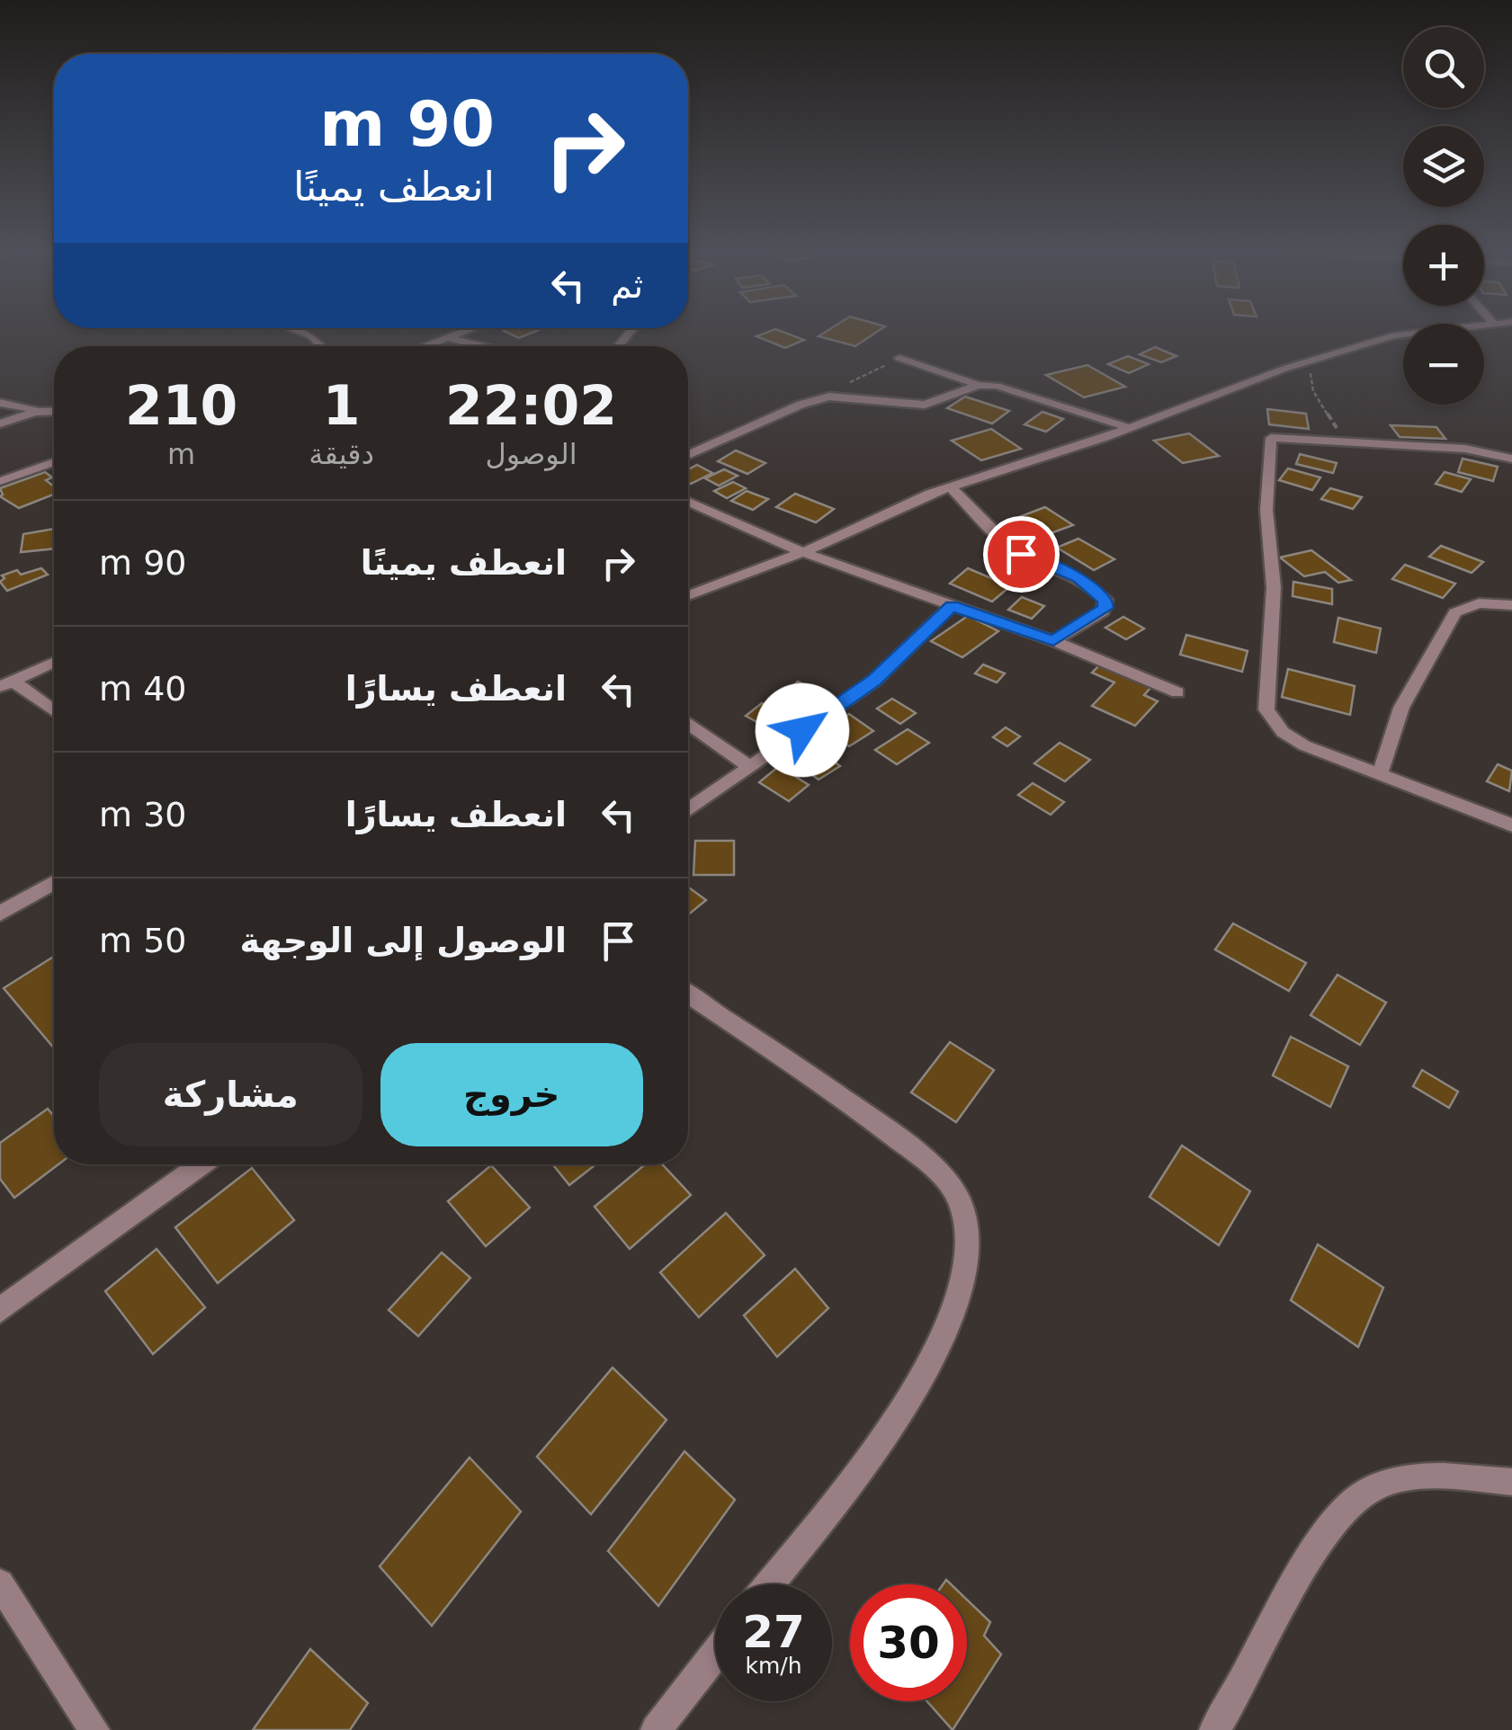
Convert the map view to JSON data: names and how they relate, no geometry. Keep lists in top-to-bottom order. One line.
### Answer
{"page":{"map_buttons":["+","−"],"turn":["90 m","انعطف يمينًا"],"then":"ثم","eta":["22:02","الوصول","1","دقيقة","210","m"],"list":[{"name":"انعطف يمينًا","value":"90 m"},{"name":"انعطف يسارًا","value":"40 m"},{"name":"انعطف يسارًا","value":"30 m"},{"name":"الوصول إلى الوجهة","value":"50 m"}],"buttons":["خروج","مشاركة"],"speed":"27 km/h","limit":"30"}}
